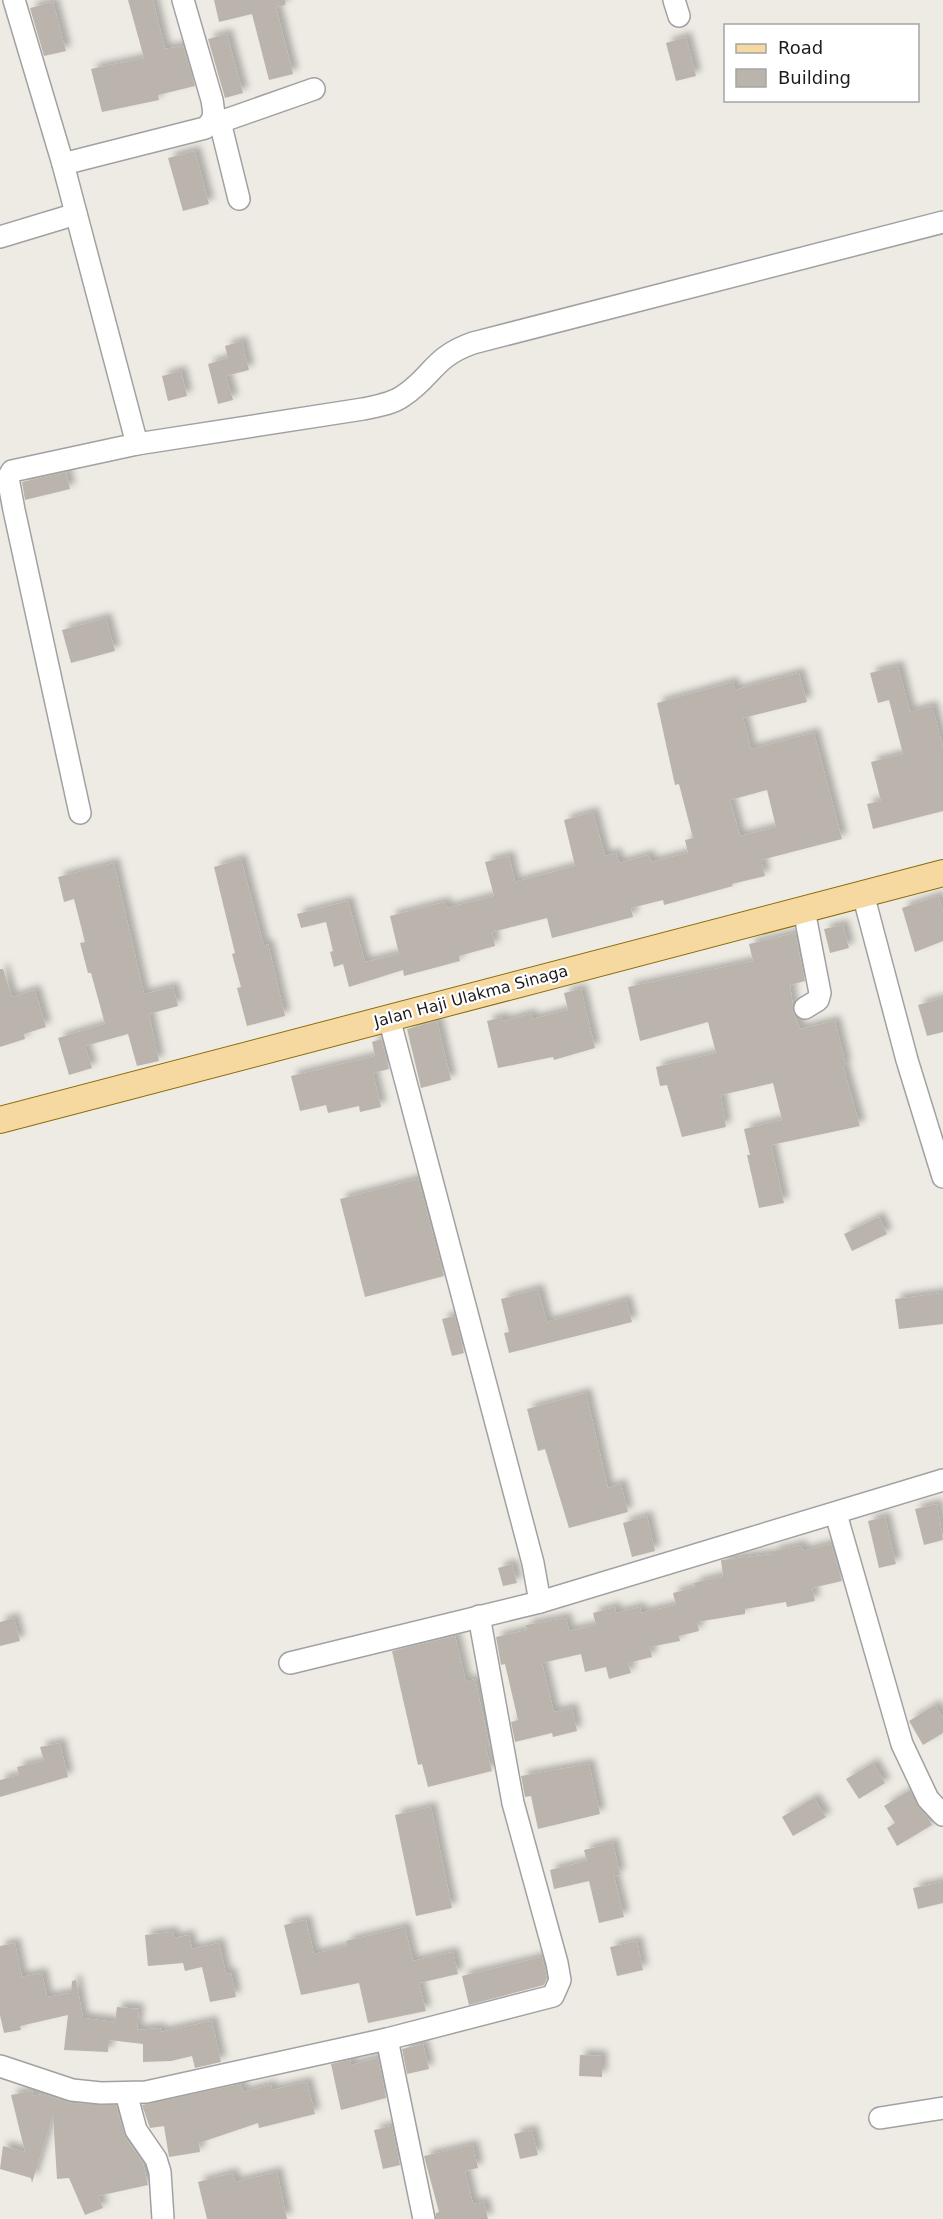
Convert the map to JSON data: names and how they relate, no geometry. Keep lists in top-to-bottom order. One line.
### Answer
{"streets":{"main road":["Jalan Haji Ulakma Sinaga"]},"legend":["Road","Building"]}
